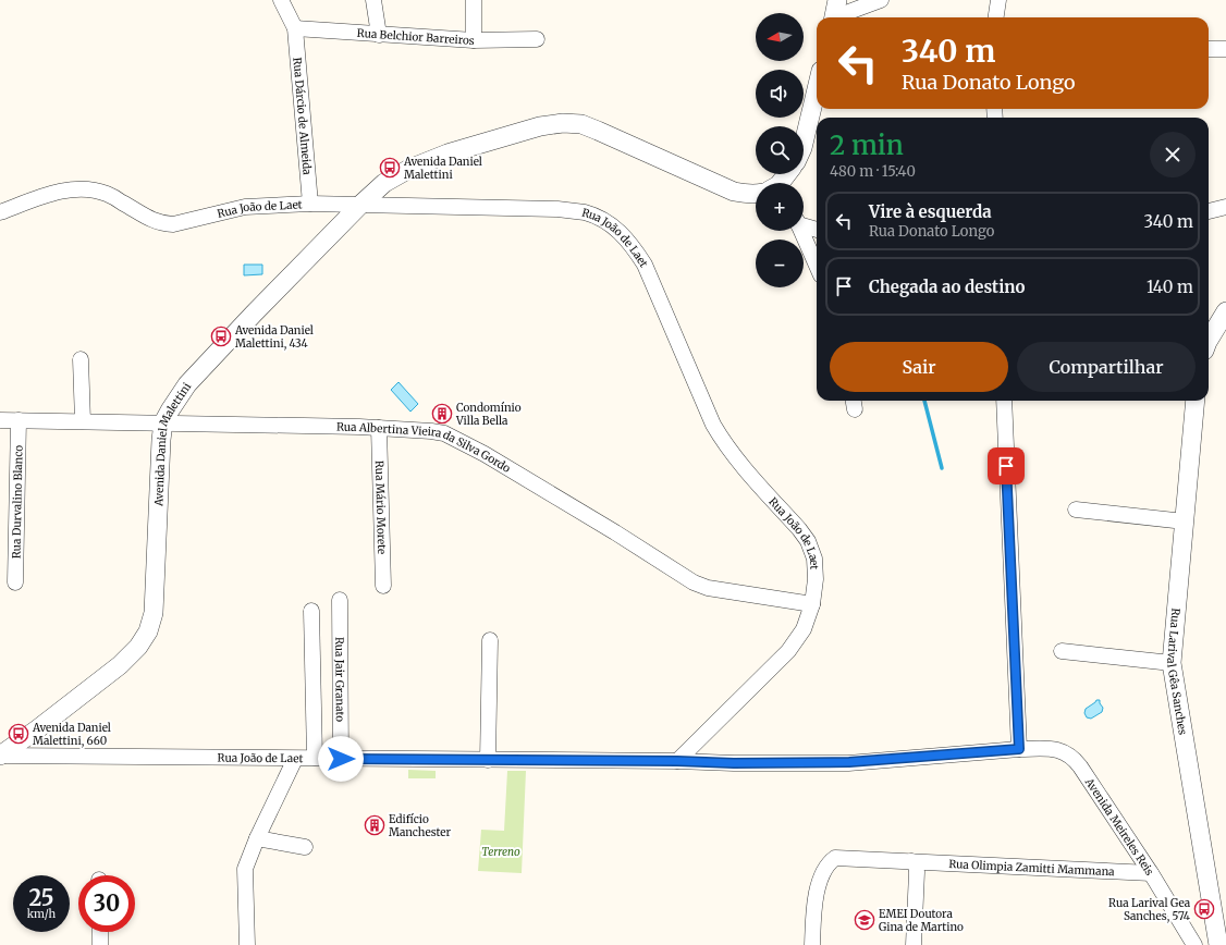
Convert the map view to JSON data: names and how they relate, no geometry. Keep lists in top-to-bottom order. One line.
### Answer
{"streets":{"street":["Rua Belchior Barreiros","Rua Dárcio de Almeida","Rua João de Laet","Avenida Daniel Malettini","Rua Albertina Vieira da Silva Gordo","Rua Durvalino Blanco","Rua Mário Morete","Rua Larival Gêa Sanches","Rua Jair Granato","Avenida Meireles Reis","Rua Olimpia Zamitti Mammana"]},"crossings":[["Rua Belchior Barreiros","Rua Dárcio de Almeida"],["Rua Dárcio de Almeida","Rua João de Laet"],["Rua João de Laet","Avenida Daniel Malettini"],["Rua João de Laet","Rua Albertina Vieira da Silva Gordo"],["Rua João de Laet","Rua Jair Granato"],["Rua João de Laet","Avenida Meireles Reis"],["Avenida Daniel Malettini","Rua Albertina Vieira da Silva Gordo"],["Rua Albertina Vieira da Silva Gordo","Rua Durvalino Blanco"],["Rua Albertina Vieira da Silva Gordo","Rua Mário Morete"],["Avenida Meireles Reis","Rua Olimpia Zamitti Mammana"]],"parks":["Terreno"],"places":{"bus stop":["Avenida Daniel Malettini","Avenida Daniel Malettini, 434","Avenida Daniel Malettini, 660","Rua Larival Gea Sanches, 574"],"building":["Condomínio Villa Bella","Edifício Manchester"],"school or university":["EMEI Doutora Gina de Martino"]},"north":"left","page":{"map_buttons":["+","−"],"turn":["340 m","Rua Donato Longo"],"heading":["2 min","480 m · 15:40"],"list":[{"name":"Vire à esquerda","note":"Rua Donato Longo","value":"340 m"},{"name":"Chegada ao destino","value":"140 m"}],"buttons":["Sair","Compartilhar"],"speed":"25 km/h","limit":"30"}}
